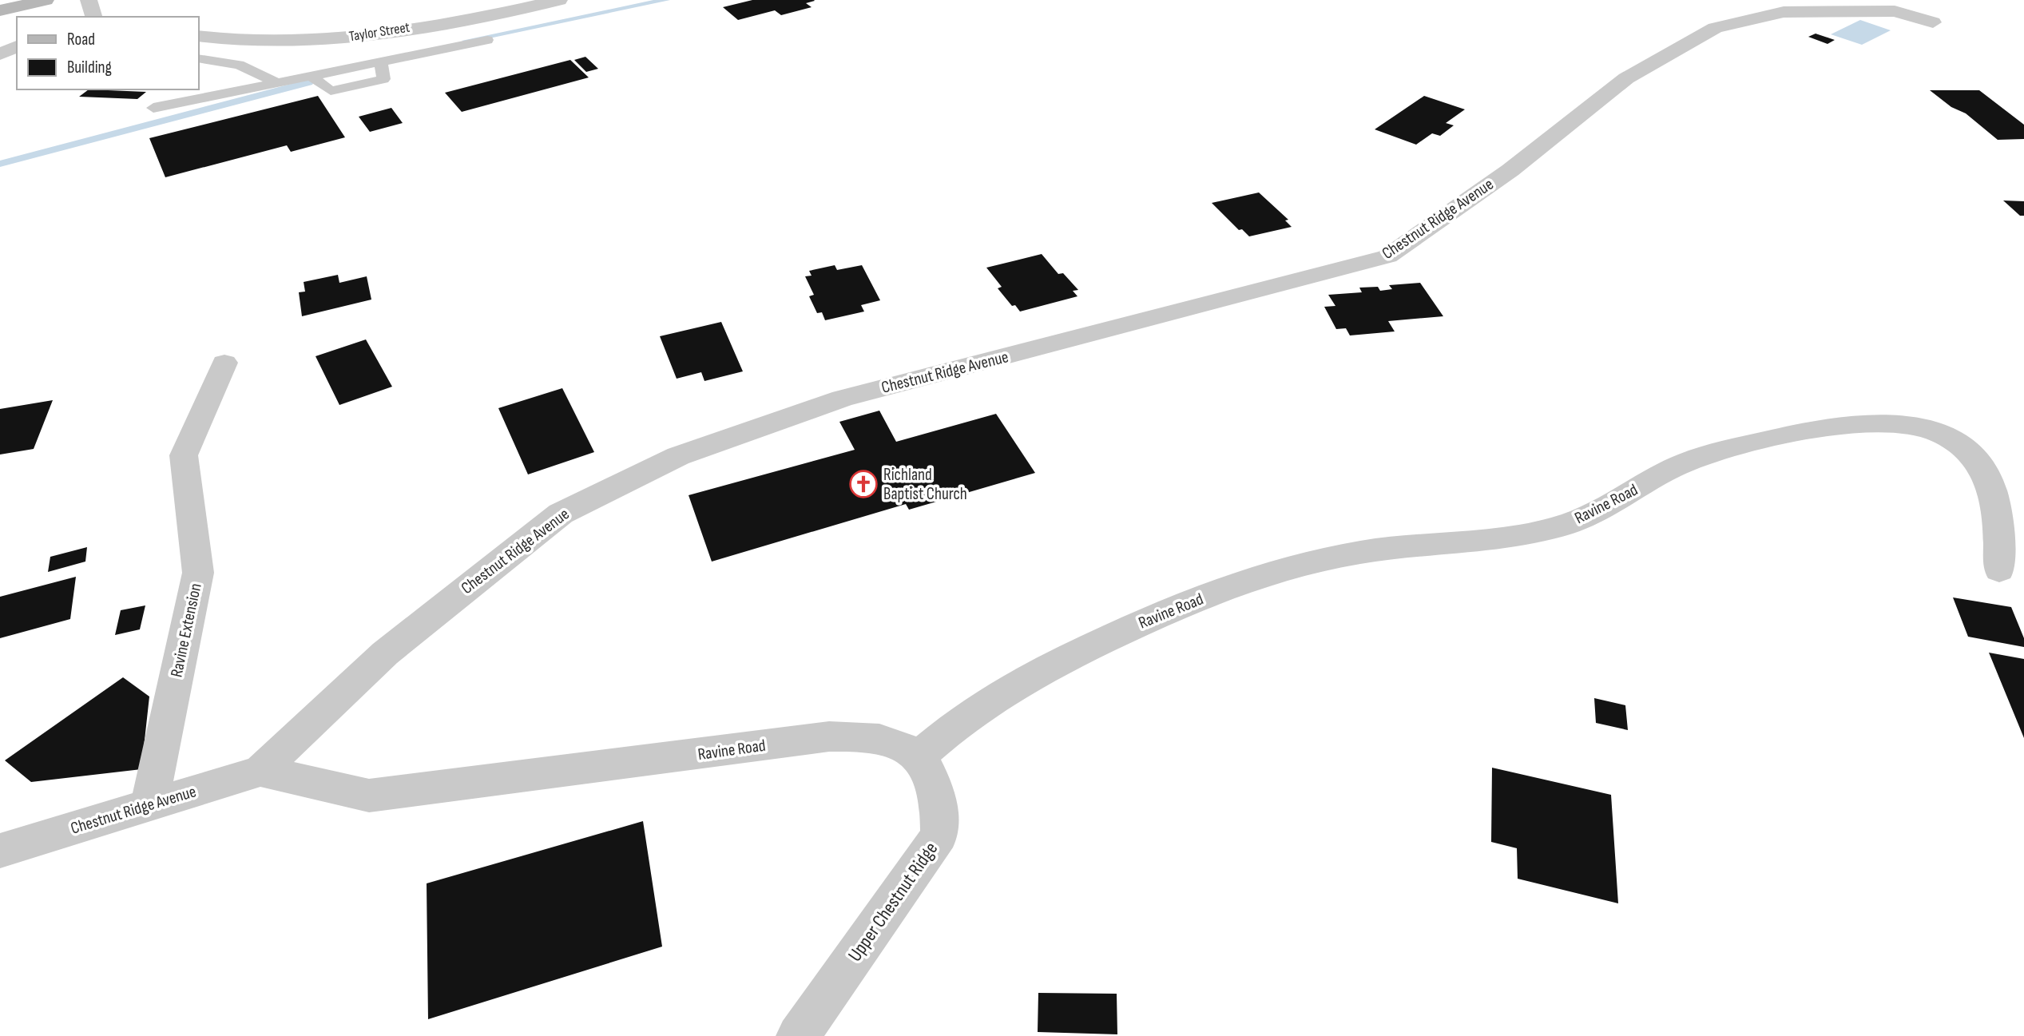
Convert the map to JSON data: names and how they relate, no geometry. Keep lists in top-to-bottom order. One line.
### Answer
{"streets":{"street":["Taylor Street","Chestnut Ridge Avenue","Ravine Road","Ravine Extension","Upper Chestnut Ridge"]},"crossings":[["Chestnut Ridge Avenue","Ravine Road"],["Chestnut Ridge Avenue","Ravine Extension"],["Ravine Road","Upper Chestnut Ridge"]],"places":{"church":["Richland Baptist Church"]},"legend":["Road","Building"]}
